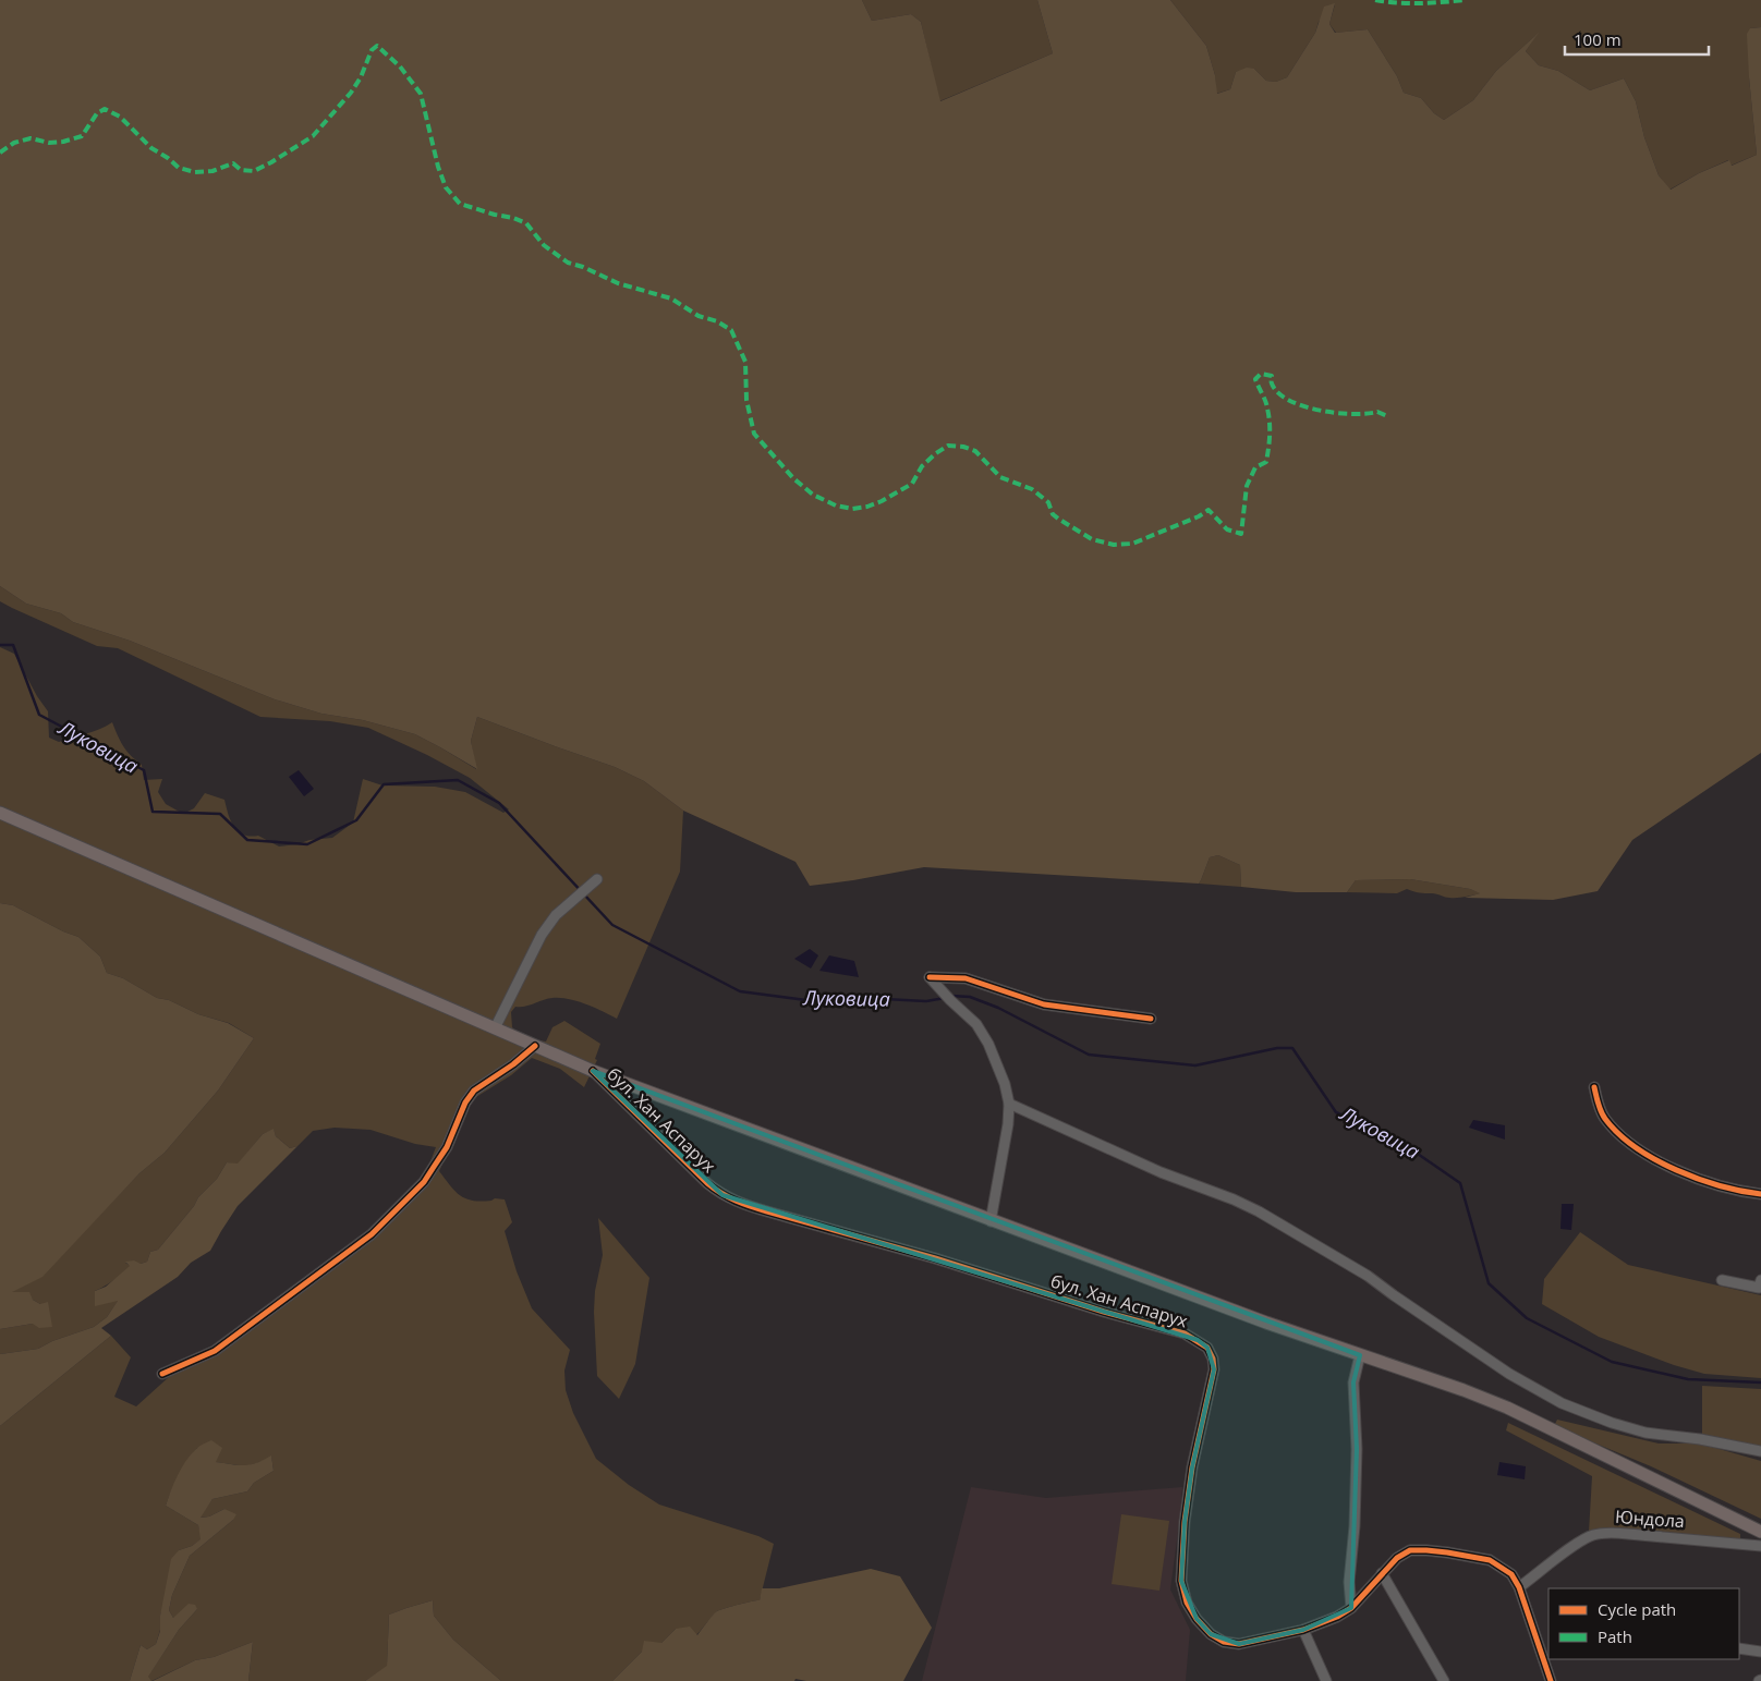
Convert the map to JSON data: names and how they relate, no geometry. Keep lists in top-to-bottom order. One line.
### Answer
{"streets":{"main road":["Юндола"],"street":["бул. Хан Аспарух"]},"crossings":[["бул. Хан Аспарух","Юндола"]],"water":["Луковица"],"legend":["Cycle path","Path"],"scale_bar":"100 m"}
